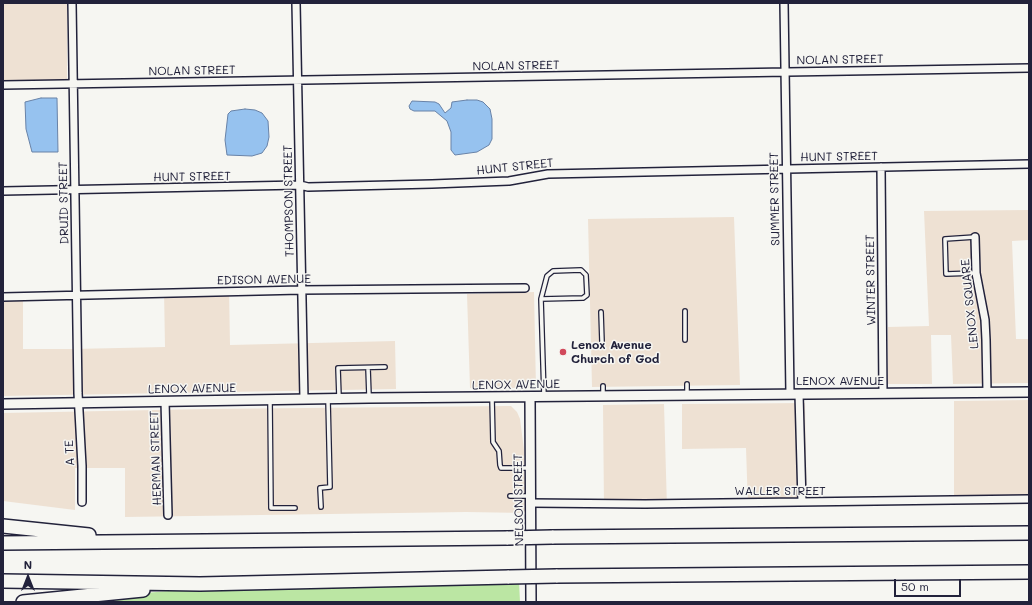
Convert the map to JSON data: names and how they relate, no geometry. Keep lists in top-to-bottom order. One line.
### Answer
{"streets":{"street":["NOLAN STREET","HUNT STREET","SUMMER STREET","THOMPSON STREET","DRUID STREET","EDISON AVENUE","WINTER STREET","LENOX SQUARE","LENOX AVENUE","A TE","HERMAN STREET","WALLER STREET","NELSON STREET"]},"crossings":[["NOLAN STREET","SUMMER STREET"],["NOLAN STREET","THOMPSON STREET"],["NOLAN STREET","DRUID STREET"],["HUNT STREET","SUMMER STREET"],["HUNT STREET","THOMPSON STREET"],["HUNT STREET","DRUID STREET"],["HUNT STREET","WINTER STREET"],["SUMMER STREET","LENOX AVENUE"],["SUMMER STREET","WALLER STREET"],["THOMPSON STREET","EDISON AVENUE"],["THOMPSON STREET","LENOX AVENUE"],["DRUID STREET","EDISON AVENUE"],["DRUID STREET","LENOX AVENUE"],["DRUID STREET","A TE"],["WINTER STREET","LENOX AVENUE"],["LENOX SQUARE","LENOX AVENUE"],["LENOX AVENUE","A TE"],["LENOX AVENUE","HERMAN STREET"],["LENOX AVENUE","NELSON STREET"],["WALLER STREET","NELSON STREET"]],"places":["Lenox Avenue Church of God"],"scale_bar":"50 m","north":"top"}
